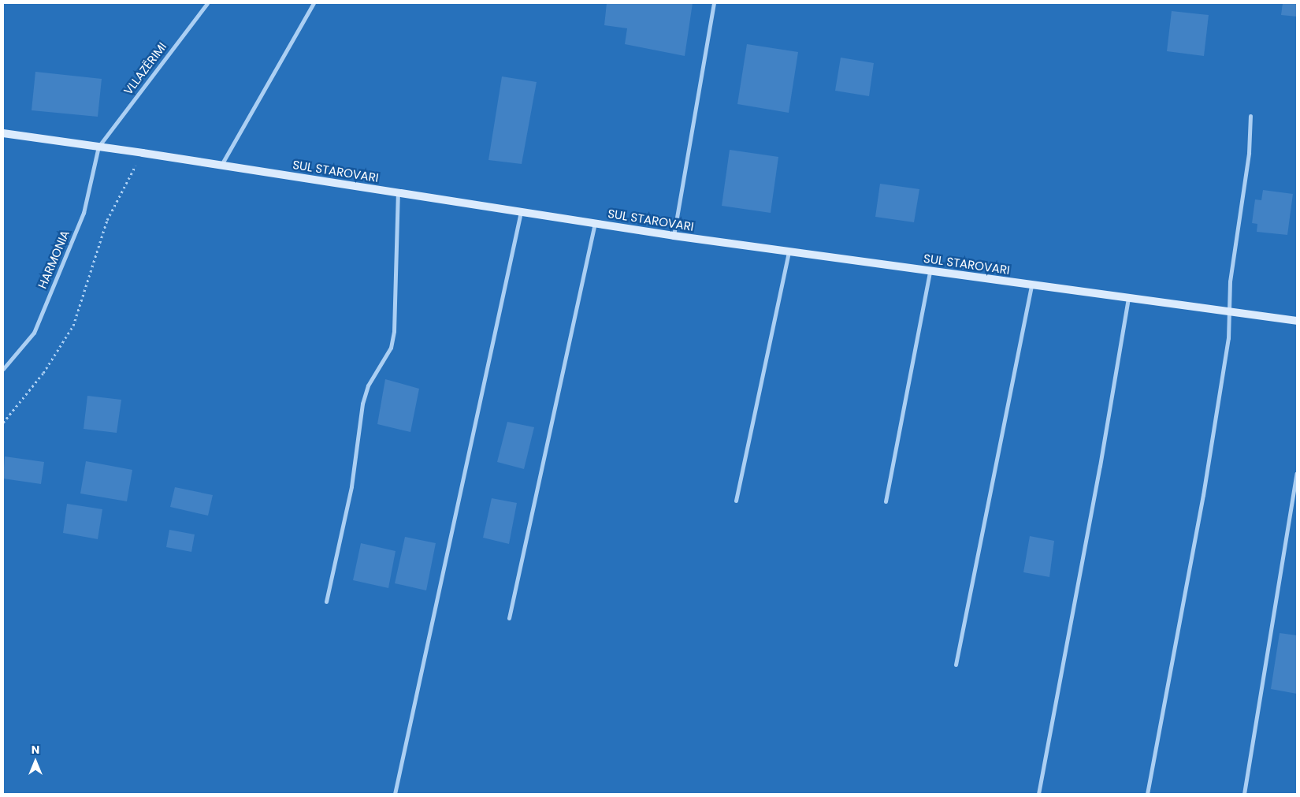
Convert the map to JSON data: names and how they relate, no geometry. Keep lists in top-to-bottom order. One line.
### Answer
{"streets":{"main road":["SUL STAROVARI"],"street":["VLLAZËRIMI","HARMONIA"]},"crossings":[["VLLAZËRIMI","SUL STAROVARI"],["VLLAZËRIMI","HARMONIA"],["SUL STAROVARI","HARMONIA"]],"north":"top"}
